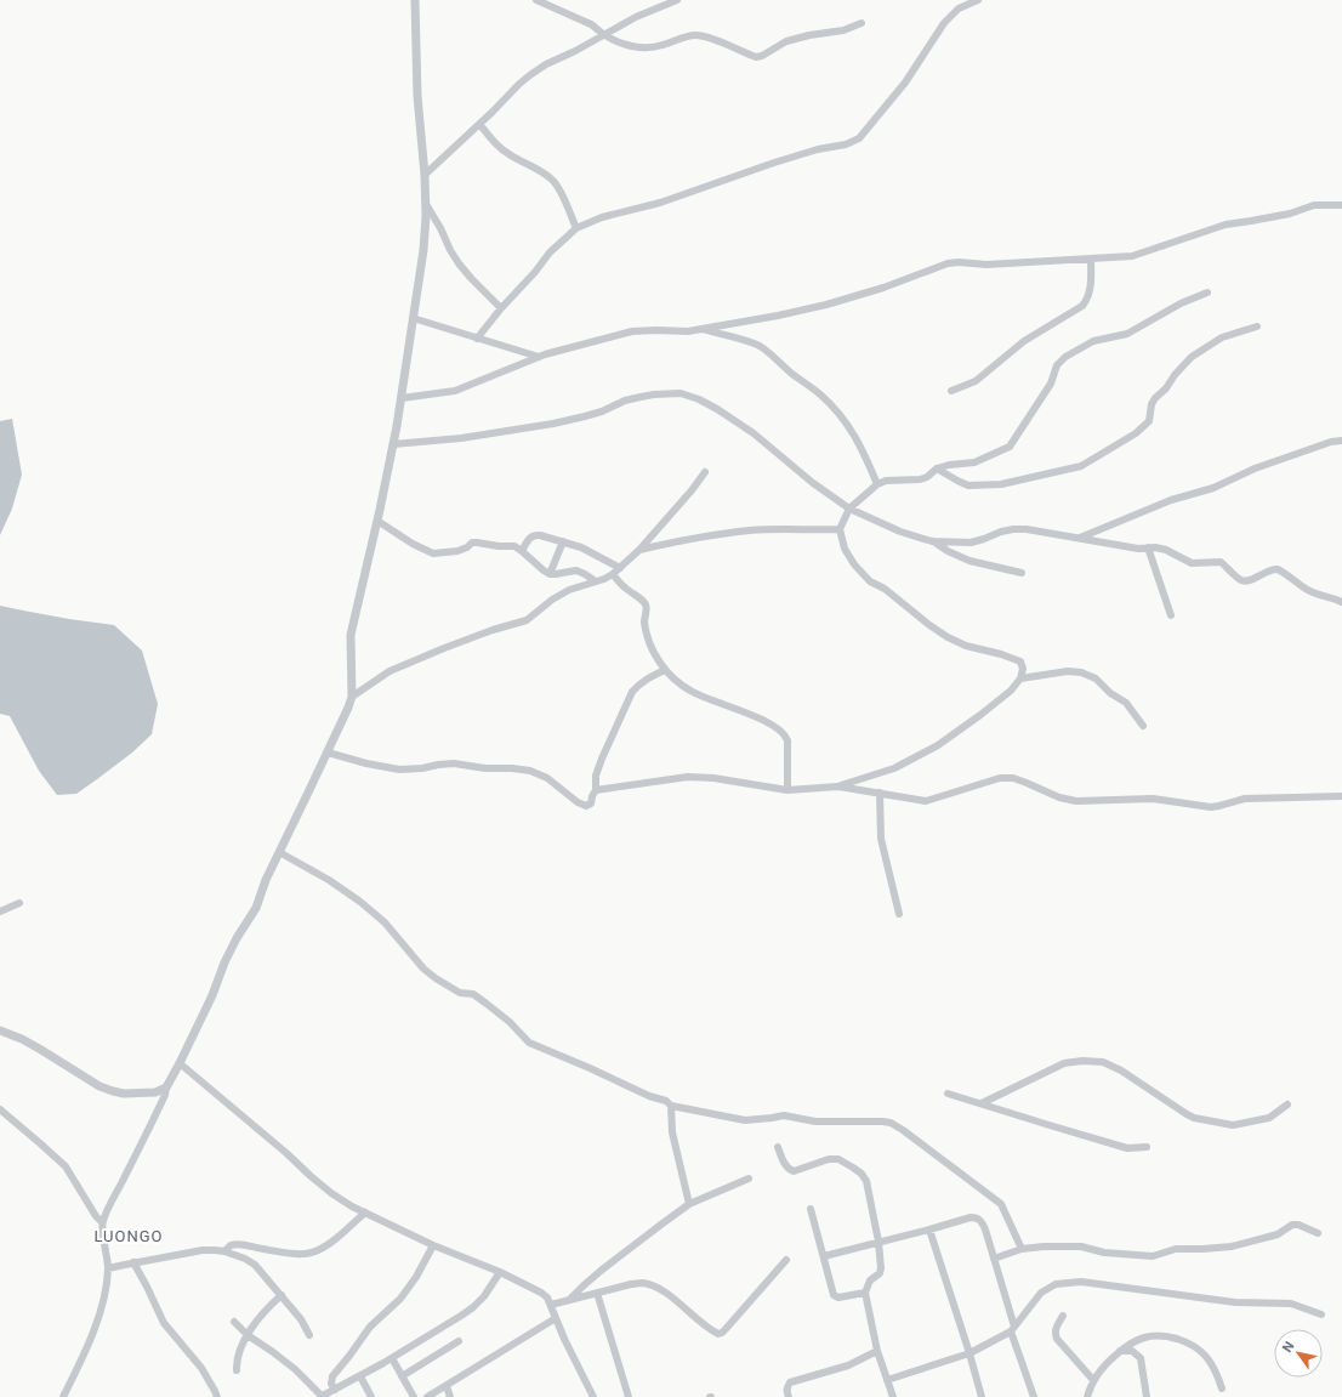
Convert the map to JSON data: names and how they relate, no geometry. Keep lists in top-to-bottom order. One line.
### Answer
{"districts":["LUONGO"],"north":"top left"}
